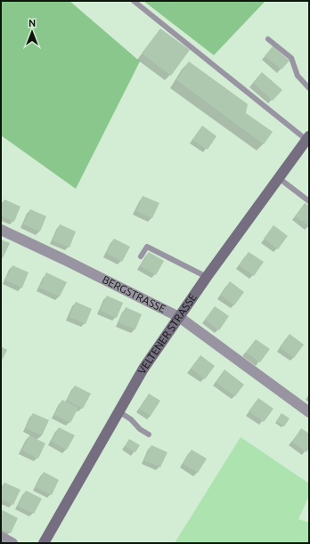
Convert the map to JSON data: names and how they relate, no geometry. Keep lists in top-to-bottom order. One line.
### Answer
{"streets":{"main road":["VELTENER STRASSE"],"street":["BERGSTRASSE"]},"crossings":[["BERGSTRASSE","VELTENER STRASSE"]],"north":"top"}
